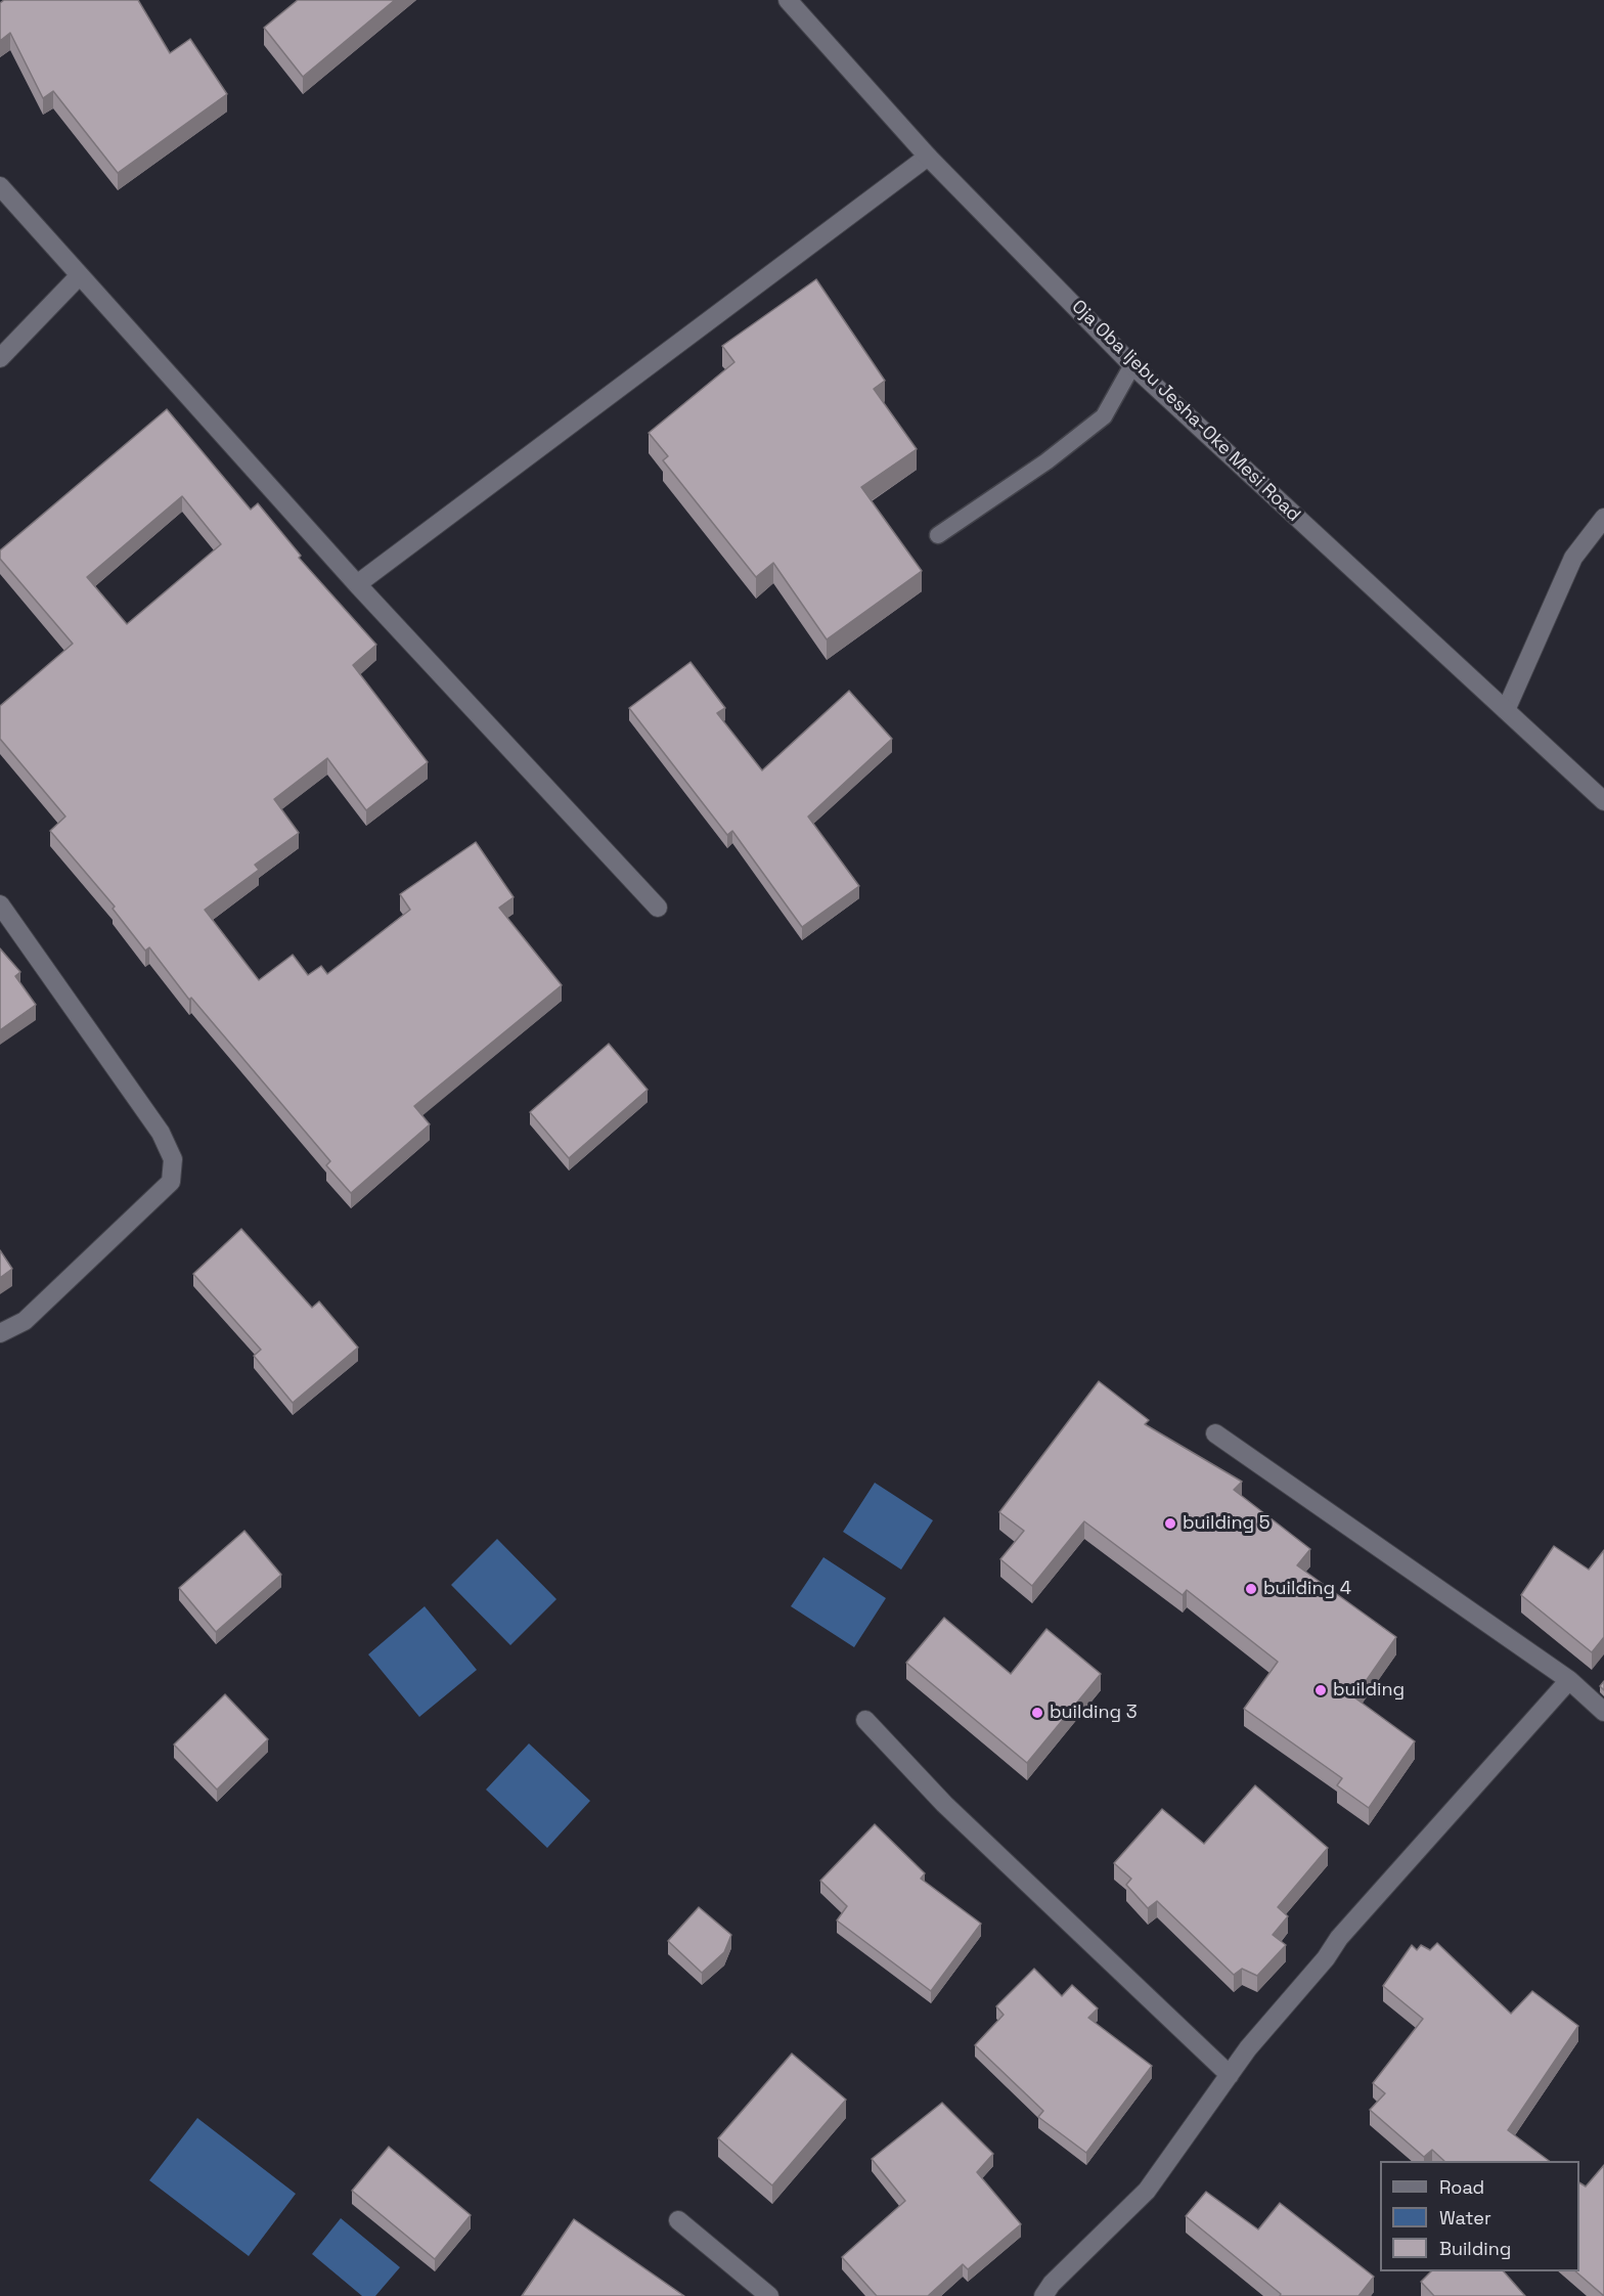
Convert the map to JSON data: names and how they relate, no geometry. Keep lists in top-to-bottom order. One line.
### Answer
{"streets":{"street":["Oja Oba Ijebu Jesha-Oke Mesi Road"]},"places":["building 5","building 4","building","building 3"],"legend":["Road","Water","Building"]}
